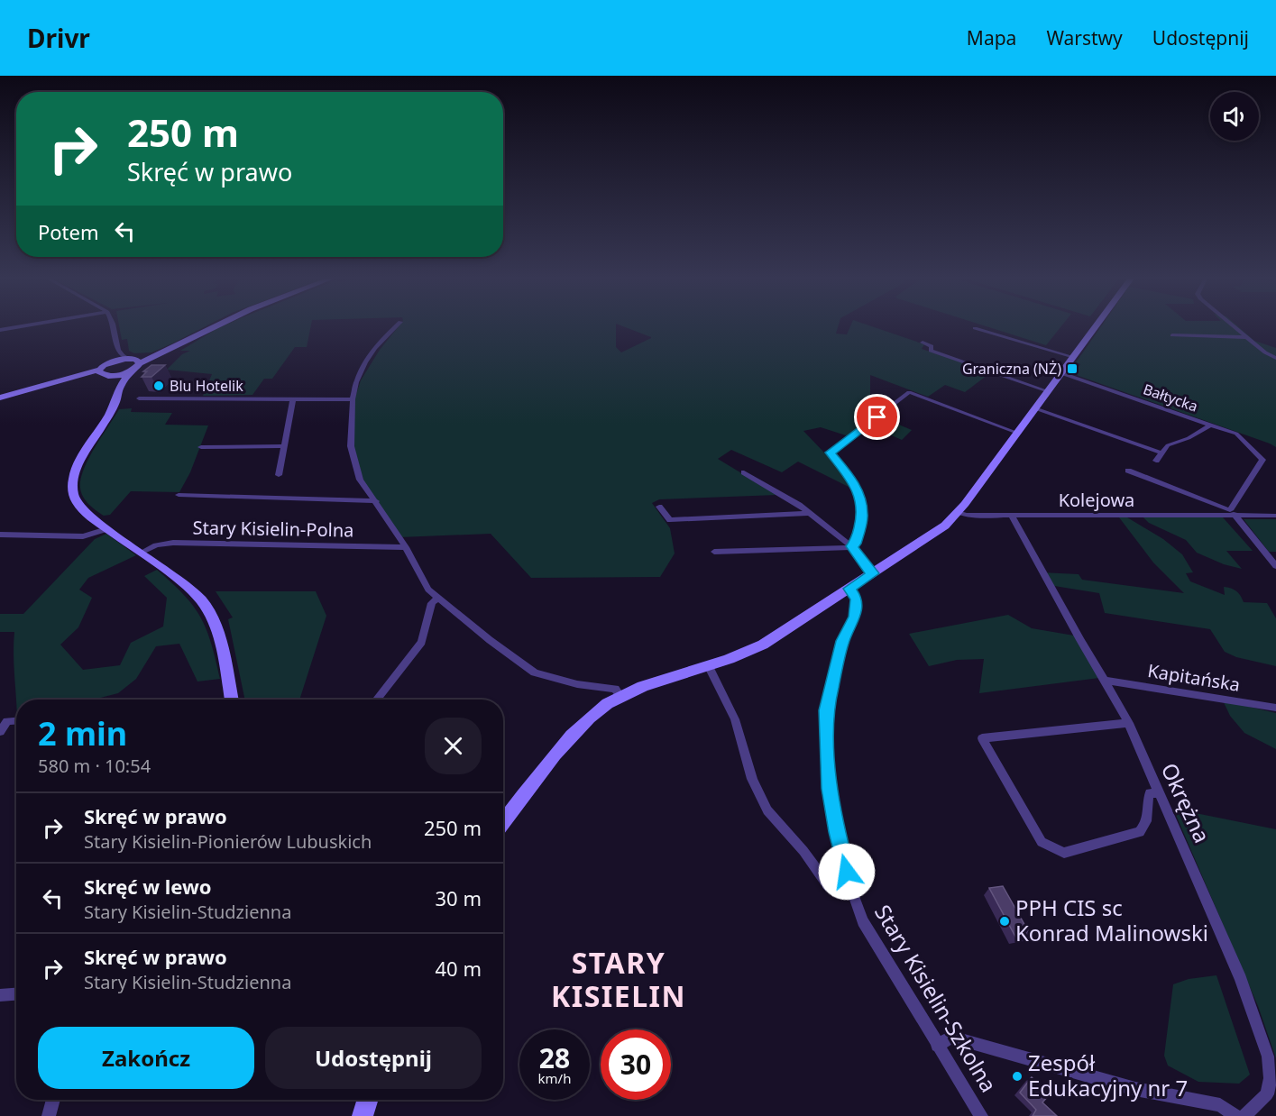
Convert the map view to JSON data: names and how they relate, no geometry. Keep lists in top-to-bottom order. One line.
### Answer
{"streets":{"street":["Bałtycka","Kolejowa","Stary Kisielin-Polna","Kapitańska","Okrężna","Stary Kisielin-Szkolna"]},"crossings":[["Bałtycka","Kolejowa"],["Kolejowa","Okrężna"],["Kapitańska","Okrężna"]],"districts":["STARY KISIELIN"],"places":{"transit":["Graniczna (NŻ)"],"other":["Blu Hotelik","PPH CIS sc Konrad Malinowski","Zespół Edukacyjny nr 7"]},"page":{"header":"Drivr","nav":["Mapa","Warstwy","Udostępnij"],"turn":["250 m","Skręć w prawo"],"then":"Potem","heading":["2 min","580 m · 10:54"],"list":[{"name":"Skręć w prawo","note":"Stary Kisielin-Pionierów Lubuskich","value":"250 m"},{"name":"Skręć w lewo","note":"Stary Kisielin-Studzienna","value":"30 m"},{"name":"Skręć w prawo","note":"Stary Kisielin-Studzienna","value":"40 m"}],"buttons":["Zakończ","Udostępnij"],"speed":"28 km/h","limit":"30"}}
